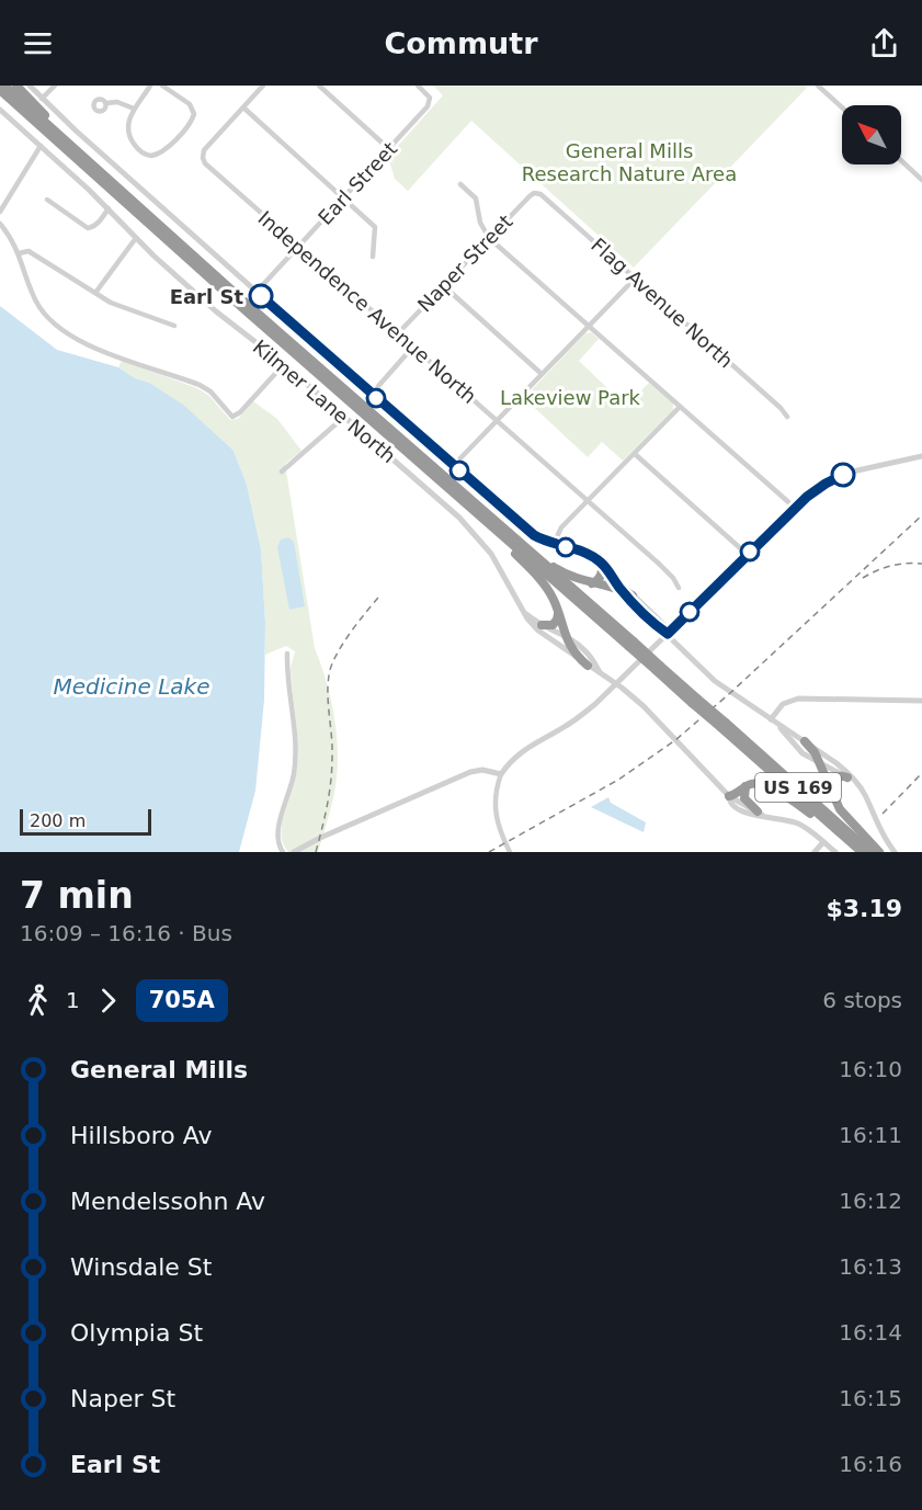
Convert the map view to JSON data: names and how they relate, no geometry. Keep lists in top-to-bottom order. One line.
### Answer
{"streets":{"highway":["US 169"],"street":["Earl Street","Naper Street","Flag Avenue North","Independence Avenue North","Kilmer Lane North"]},"crossings":[["Earl Street","Independence Avenue North"],["Naper Street","Flag Avenue North"],["Naper Street","Independence Avenue North"]],"water":["Medicine Lake"],"parks":["General Mills Research Nature Area","Lakeview Park"],"places":["Earl St"],"lines":["bus line 705A"],"scale_bar":"200 m","north":"top left","page":{"header":"Commutr","scale":"200 m","heading":["7 min","16:09 – 16:16 · Bus","$3.19"],"legs":["1","705A","6 stops"],"list":[{"name":"General Mills","value":"16:10"},{"name":"Hillsboro Av","value":"16:11"},{"name":"Mendelssohn Av","value":"16:12"},{"name":"Winsdale St","value":"16:13"},{"name":"Olympia St","value":"16:14"},{"name":"Naper St","value":"16:15"},{"name":"Earl St","value":"16:16"}]}}
